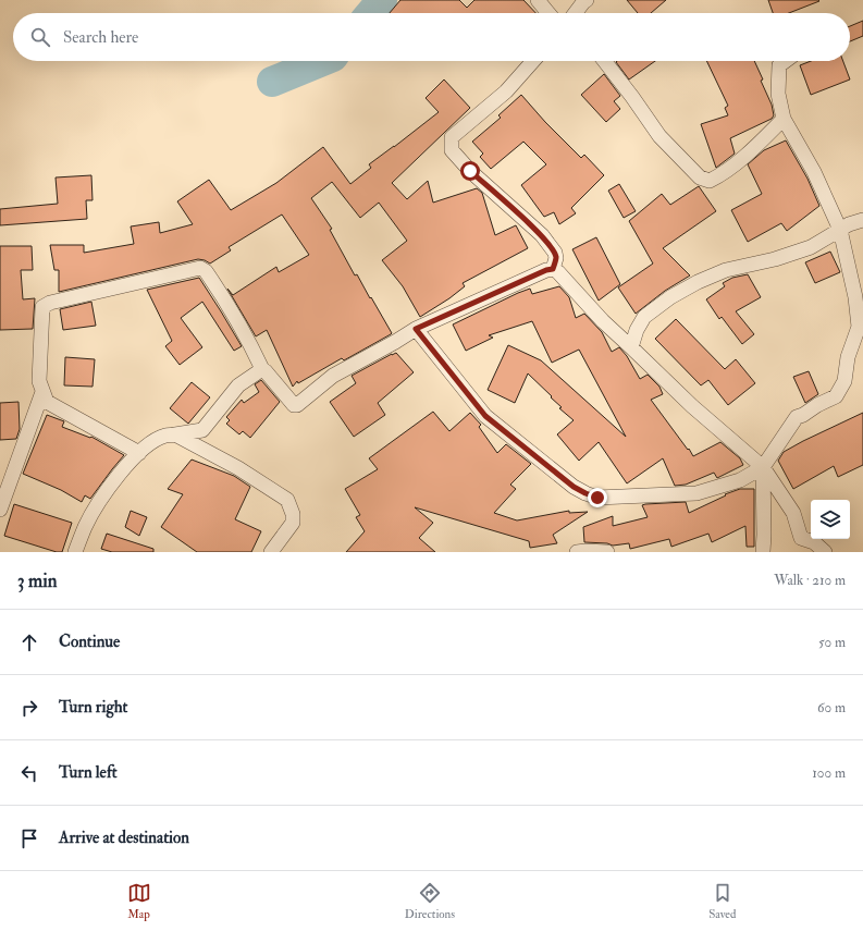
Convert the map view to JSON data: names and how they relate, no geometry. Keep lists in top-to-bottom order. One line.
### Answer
{"page":{"search":"Search here","heading":["3 min","Walk · 210 m"],"list":[["Continue","50 m"],["Turn right","60 m"],["Turn left","100 m"],"Arrive at destination"],"nav":["Map","Directions","Saved"]}}
